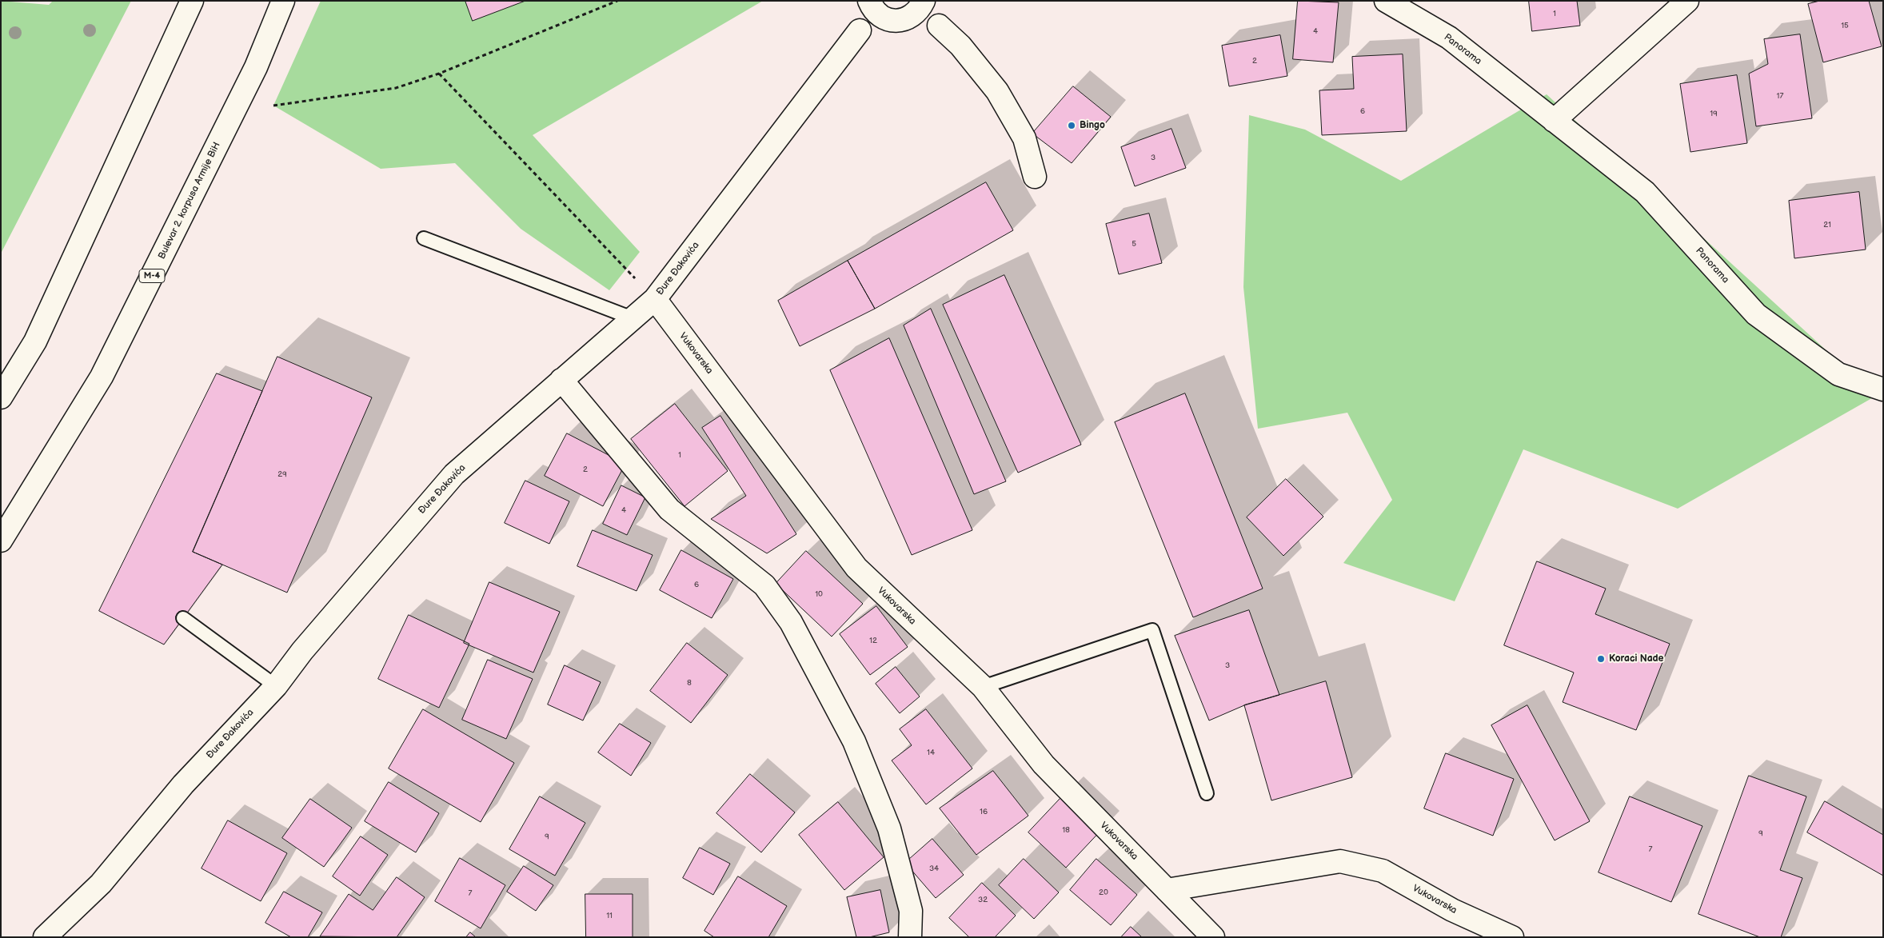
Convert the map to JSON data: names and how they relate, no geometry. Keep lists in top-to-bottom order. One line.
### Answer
{"streets":{"street":["Panorama","Bulevar 2. korpusa Armije BiH","Đure Đakovića","M-4","Vukovarska"]},"crossings":[["Đure Đakovića","Vukovarska"]],"places":["Bingo","Koraci Nade"],"house_numbers":["1","15","4","2","17","6","19","3","21","5","1","2","29","4","6","10","12","3","8","14","16","18","9","9","7","34","20","7","32","11"]}
